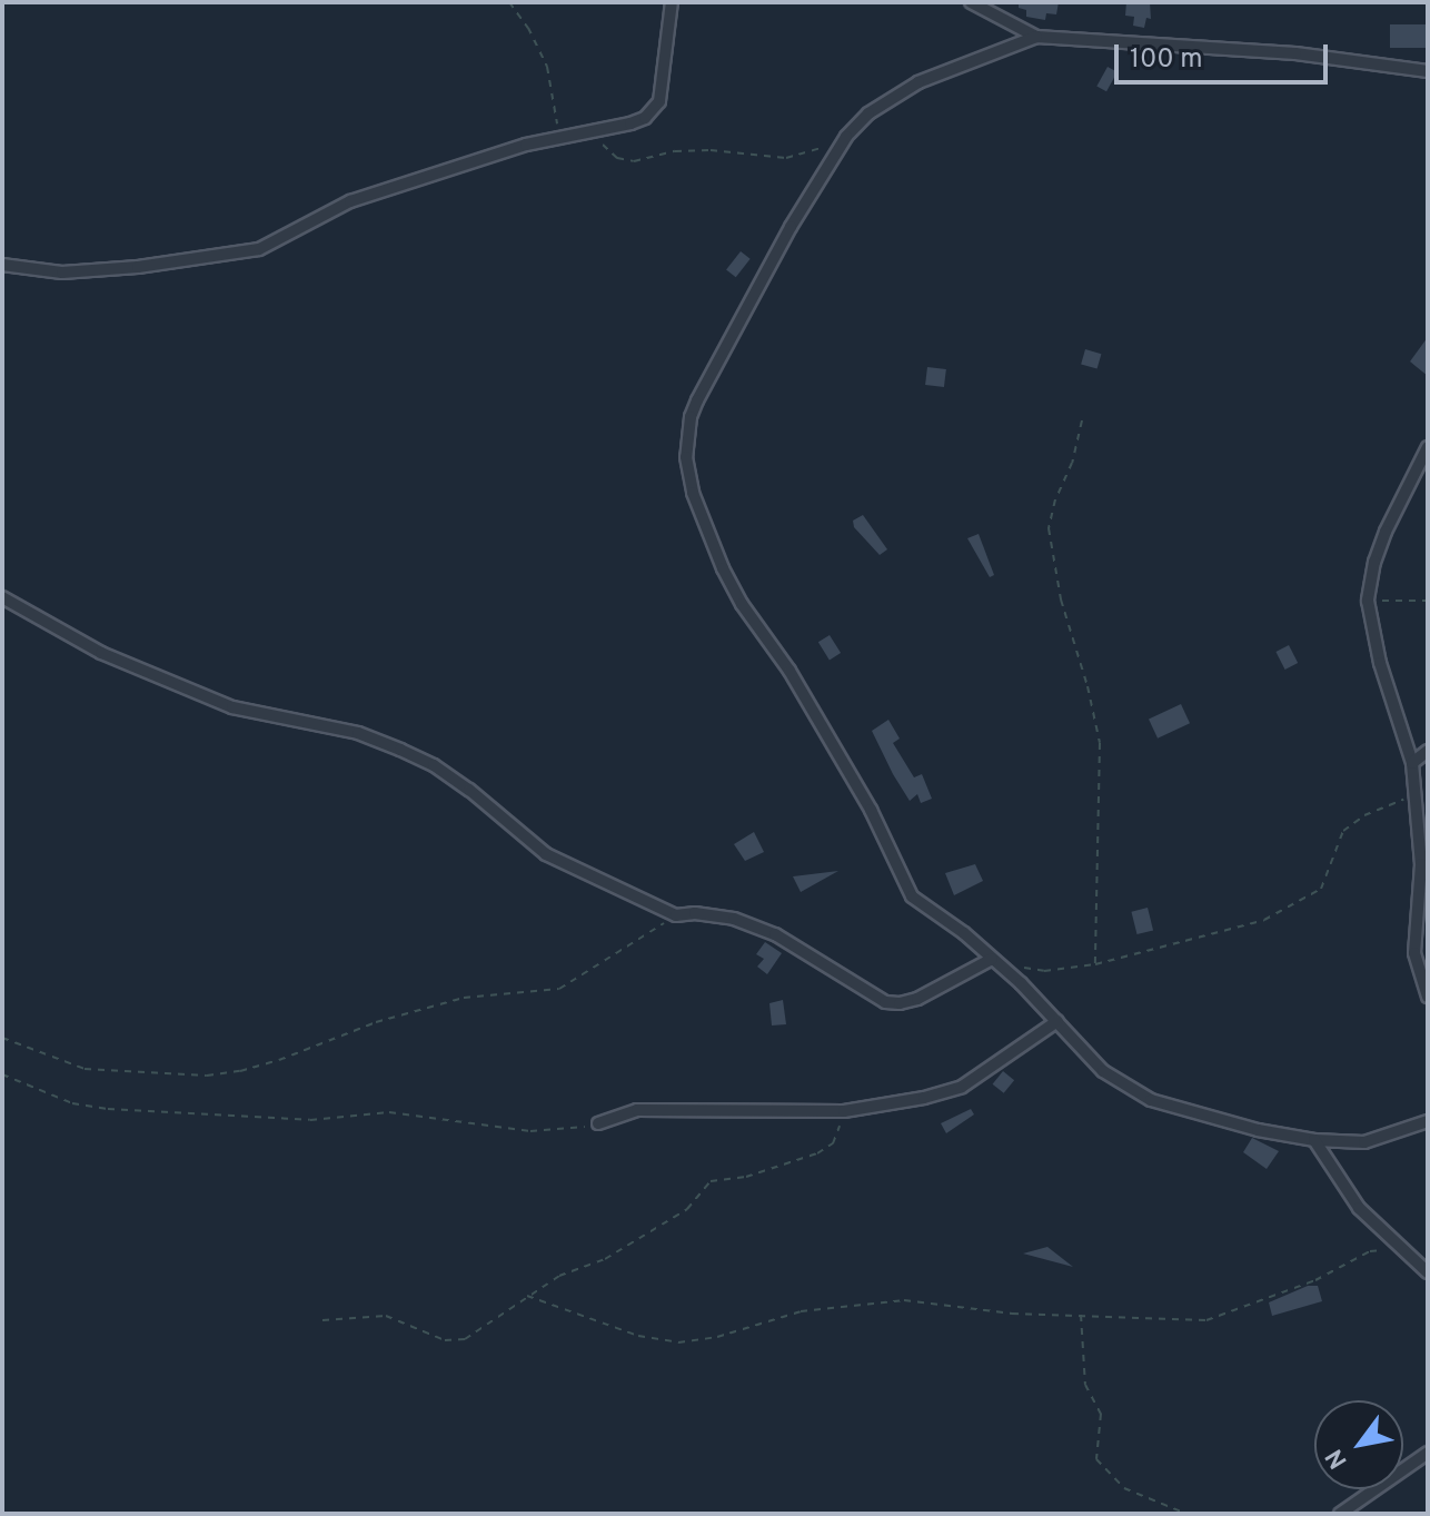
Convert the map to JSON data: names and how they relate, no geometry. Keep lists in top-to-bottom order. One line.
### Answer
{"scale_bar":"100 m","north":"bottom left"}
